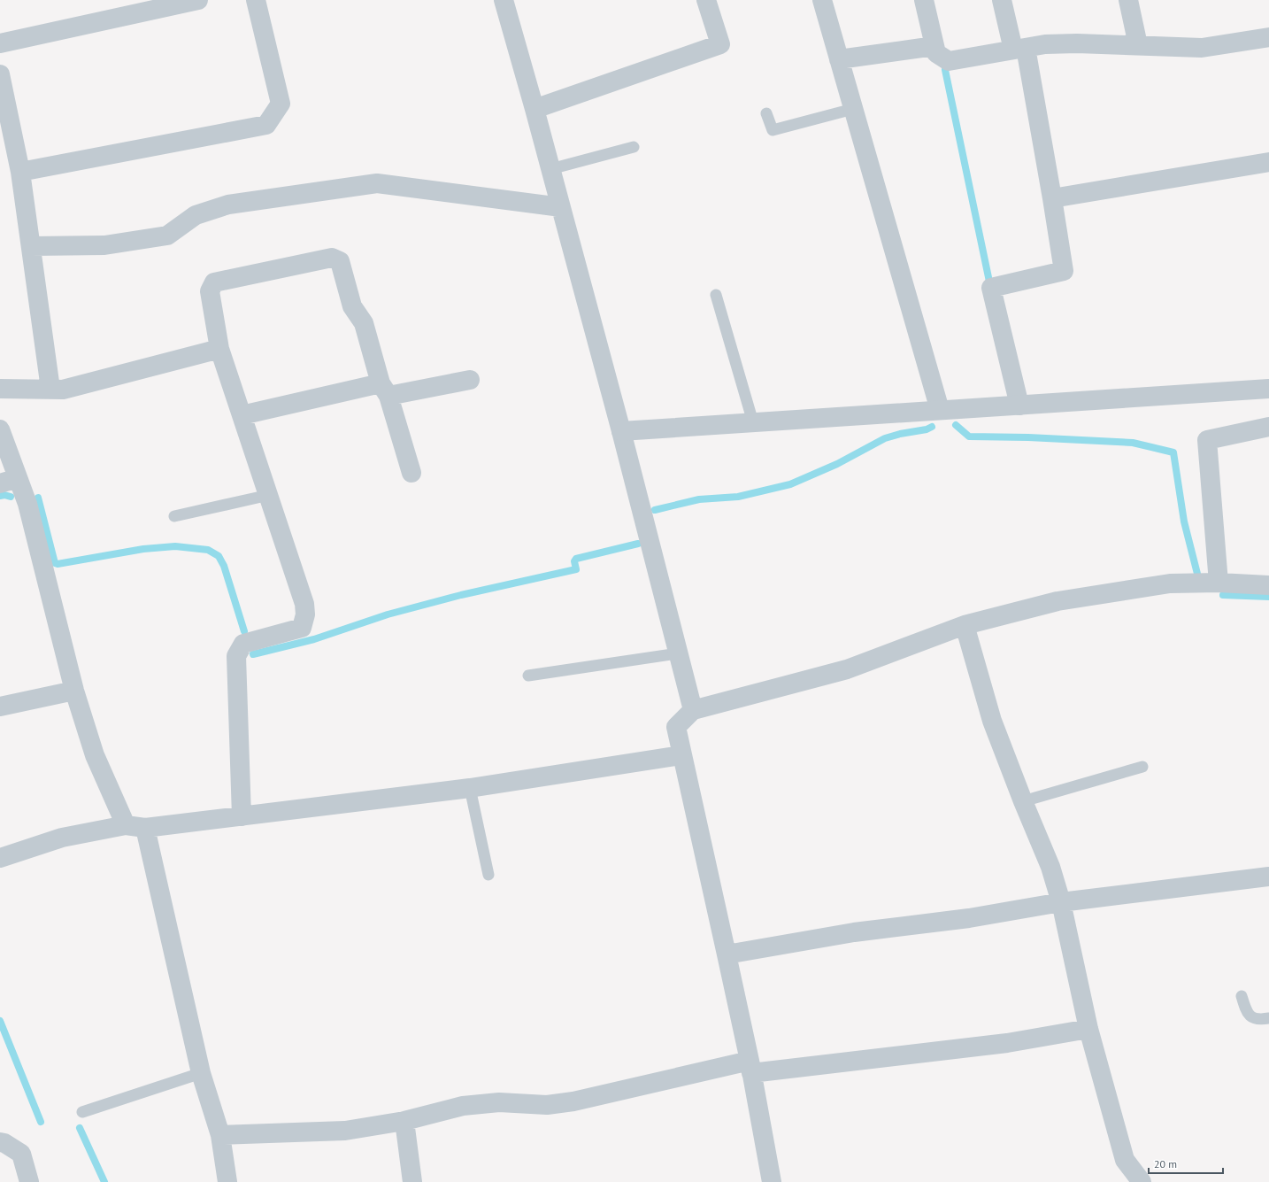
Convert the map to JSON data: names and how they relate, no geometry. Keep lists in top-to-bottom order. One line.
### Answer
{"scale_bar":"20 m"}
